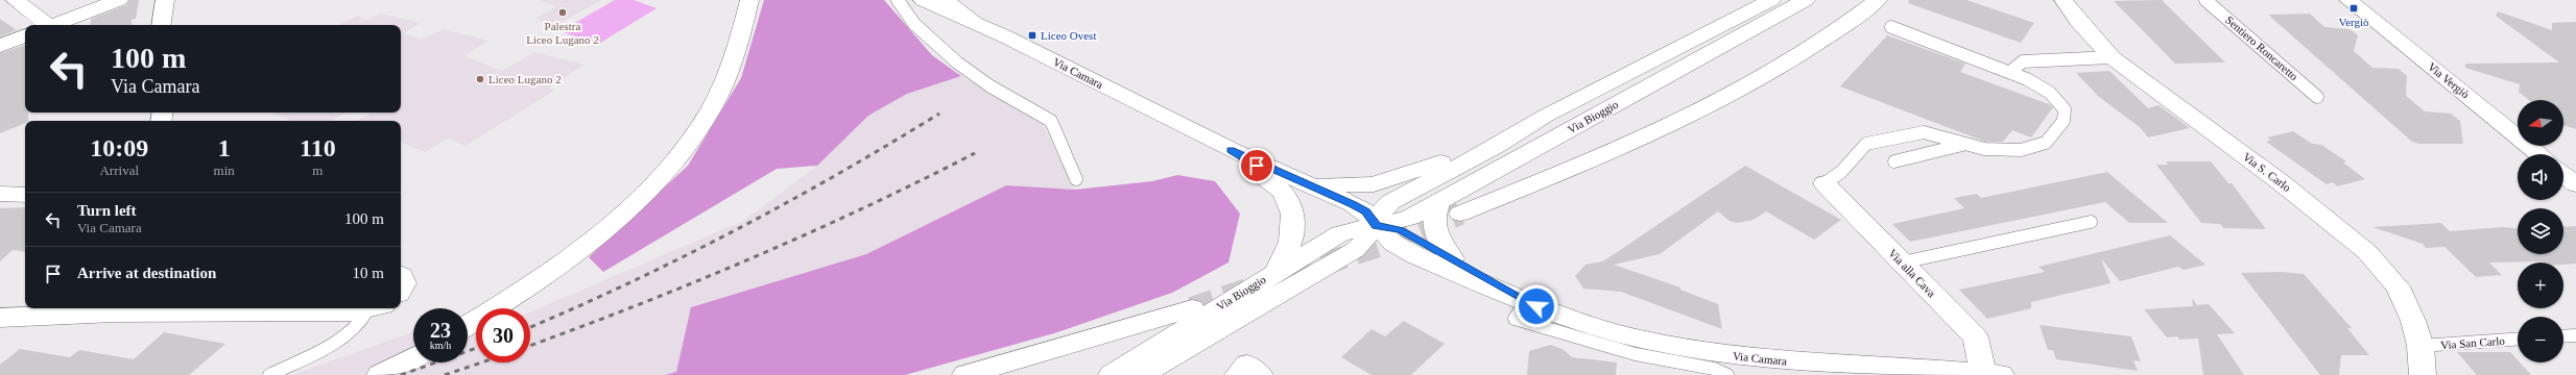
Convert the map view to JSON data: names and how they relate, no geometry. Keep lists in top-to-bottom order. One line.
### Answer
{"streets":{"main road":["Via Camara","Via Vergiò","Via Bioggio","Via S. Carlo","Via alla Cava"],"lane":["Sentiero Roncaretto","Via San Carlo"]},"crossings":[["Via Camara","Via Bioggio"],["Via Camara","Via alla Cava"],["Via S. Carlo","Via San Carlo"]],"places":{"transit":["Vergiò","Liceo Ovest"],"other":["Palestra Liceo Lugano 2","Liceo Lugano 2"]},"north":"left","page":{"turn":["100 m","Via Camara"],"map_buttons":["+","−"],"eta":["10:09","Arrival","1","min","110","m"],"list":[{"name":"Turn left","note":"Via Camara","value":"100 m"},{"name":"Arrive at destination","value":"10 m"}],"speed":"23 km/h","limit":"30"}}
